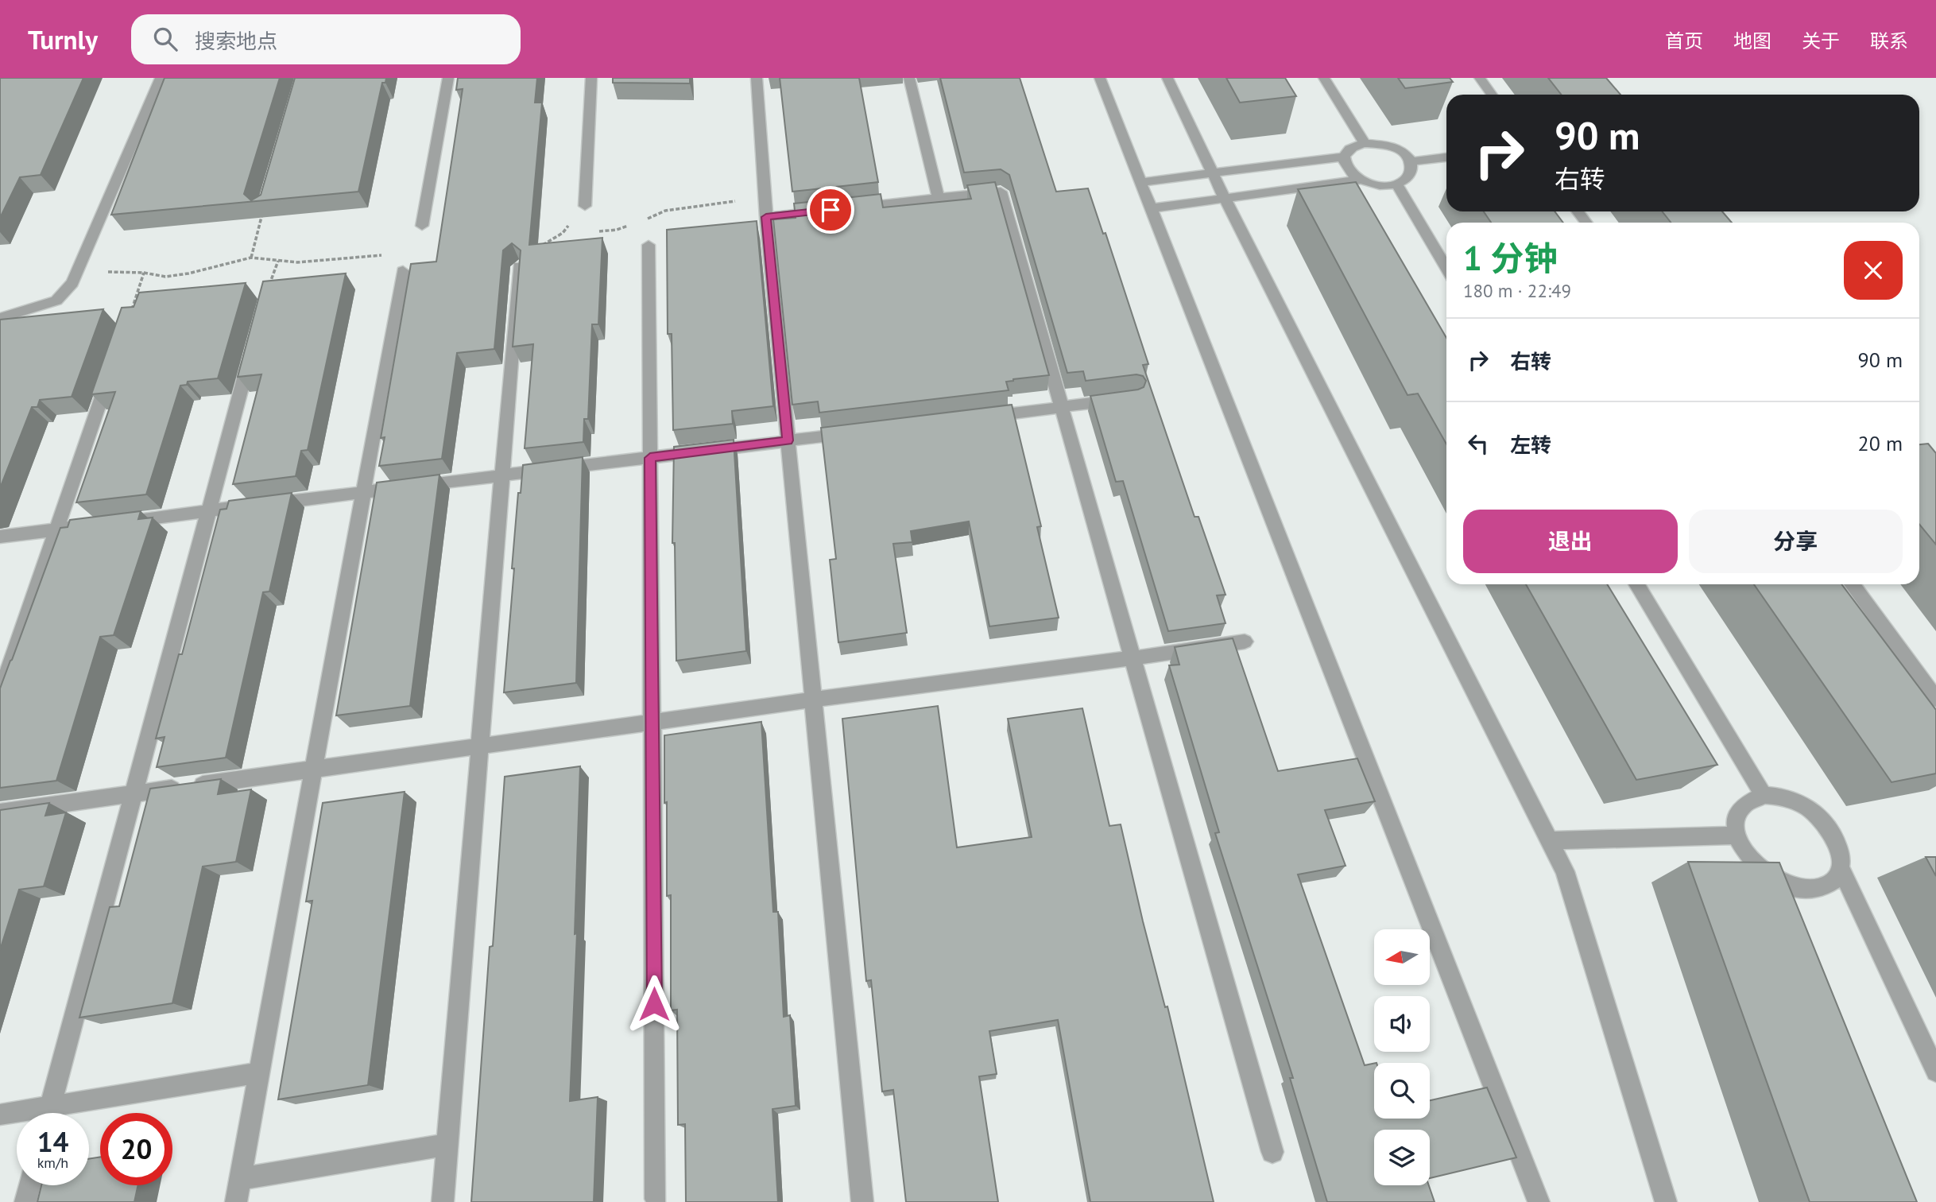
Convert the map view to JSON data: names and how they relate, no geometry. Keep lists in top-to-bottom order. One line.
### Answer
{"north":"left","page":{"header":"Turnly","search":"搜索地点","nav":["首页","地图","关于","联系"],"turn":["90 m","右转"],"heading":["1 分钟","180 m · 22:49"],"list":[{"name":"右转","value":"90 m"},{"name":"左转","value":"20 m"}],"buttons":["退出","分享"],"speed":"14 km/h","limit":"20"}}
